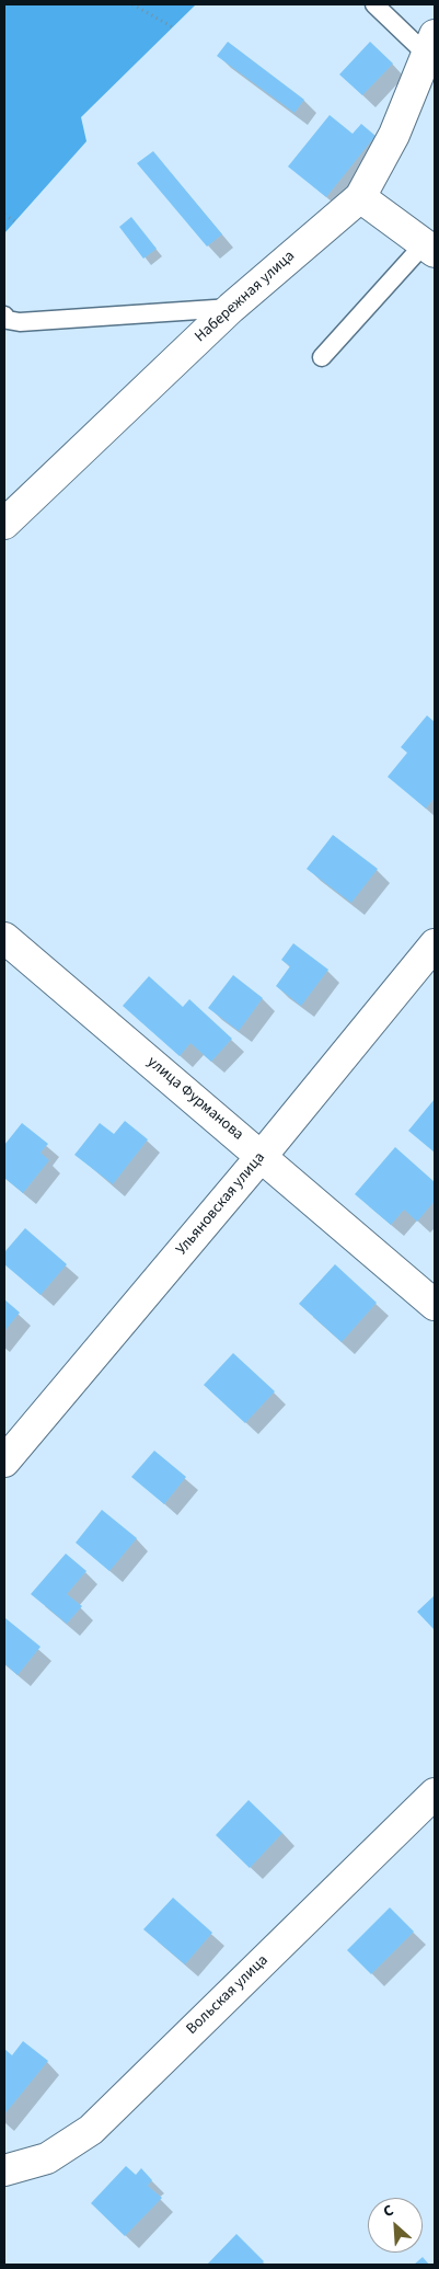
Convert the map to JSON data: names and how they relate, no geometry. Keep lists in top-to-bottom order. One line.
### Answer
{"streets":{"street":["Набережная улица","улица Фурманова","Ульяновская улица","Вольская улица"]},"crossings":[["улица Фурманова","Ульяновская улица"]],"north":"top left"}
